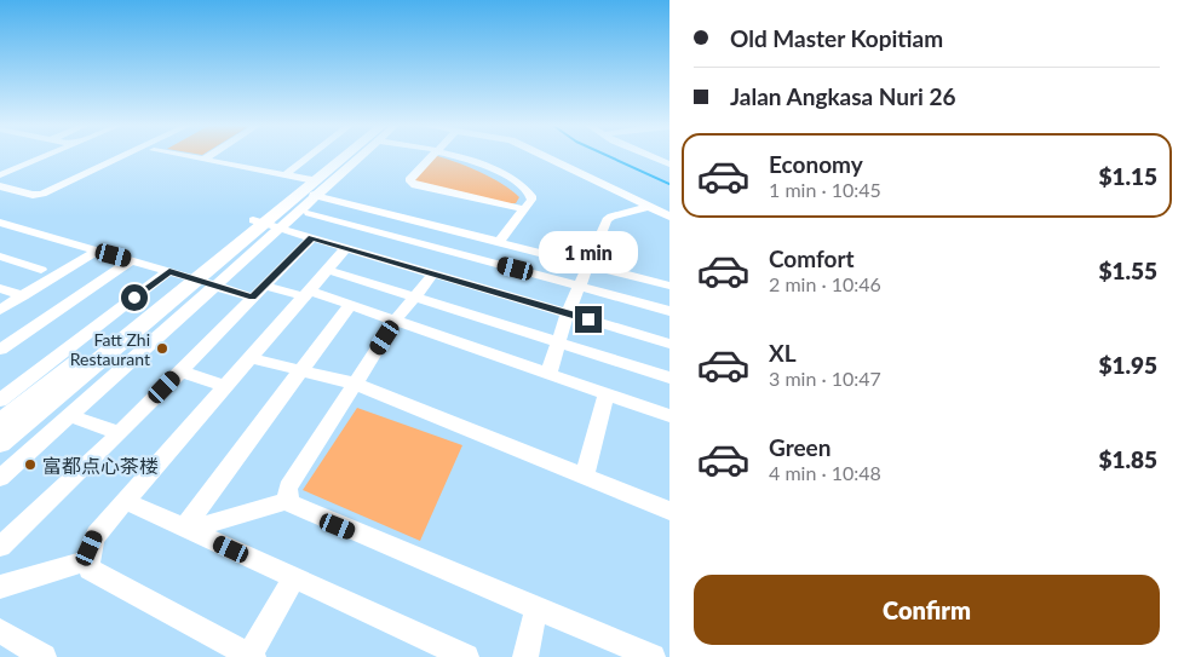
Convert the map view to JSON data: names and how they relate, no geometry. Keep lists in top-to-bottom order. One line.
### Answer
{"places":["Fatt Zhi Restaurant","富都点心茶楼"],"page":{"banner":["Old Master Kopitiam","Jalan Angkasa Nuri 26"],"list":[{"name":"Economy","note":"1 min · 10:45","value":"$1.15"},{"name":"Comfort","note":"2 min · 10:46","value":"$1.55"},{"name":"XL","note":"3 min · 10:47","value":"$1.95"},{"name":"Green","note":"4 min · 10:48","value":"$1.85"}],"bubble":"1 min","buttons":"Confirm"}}
